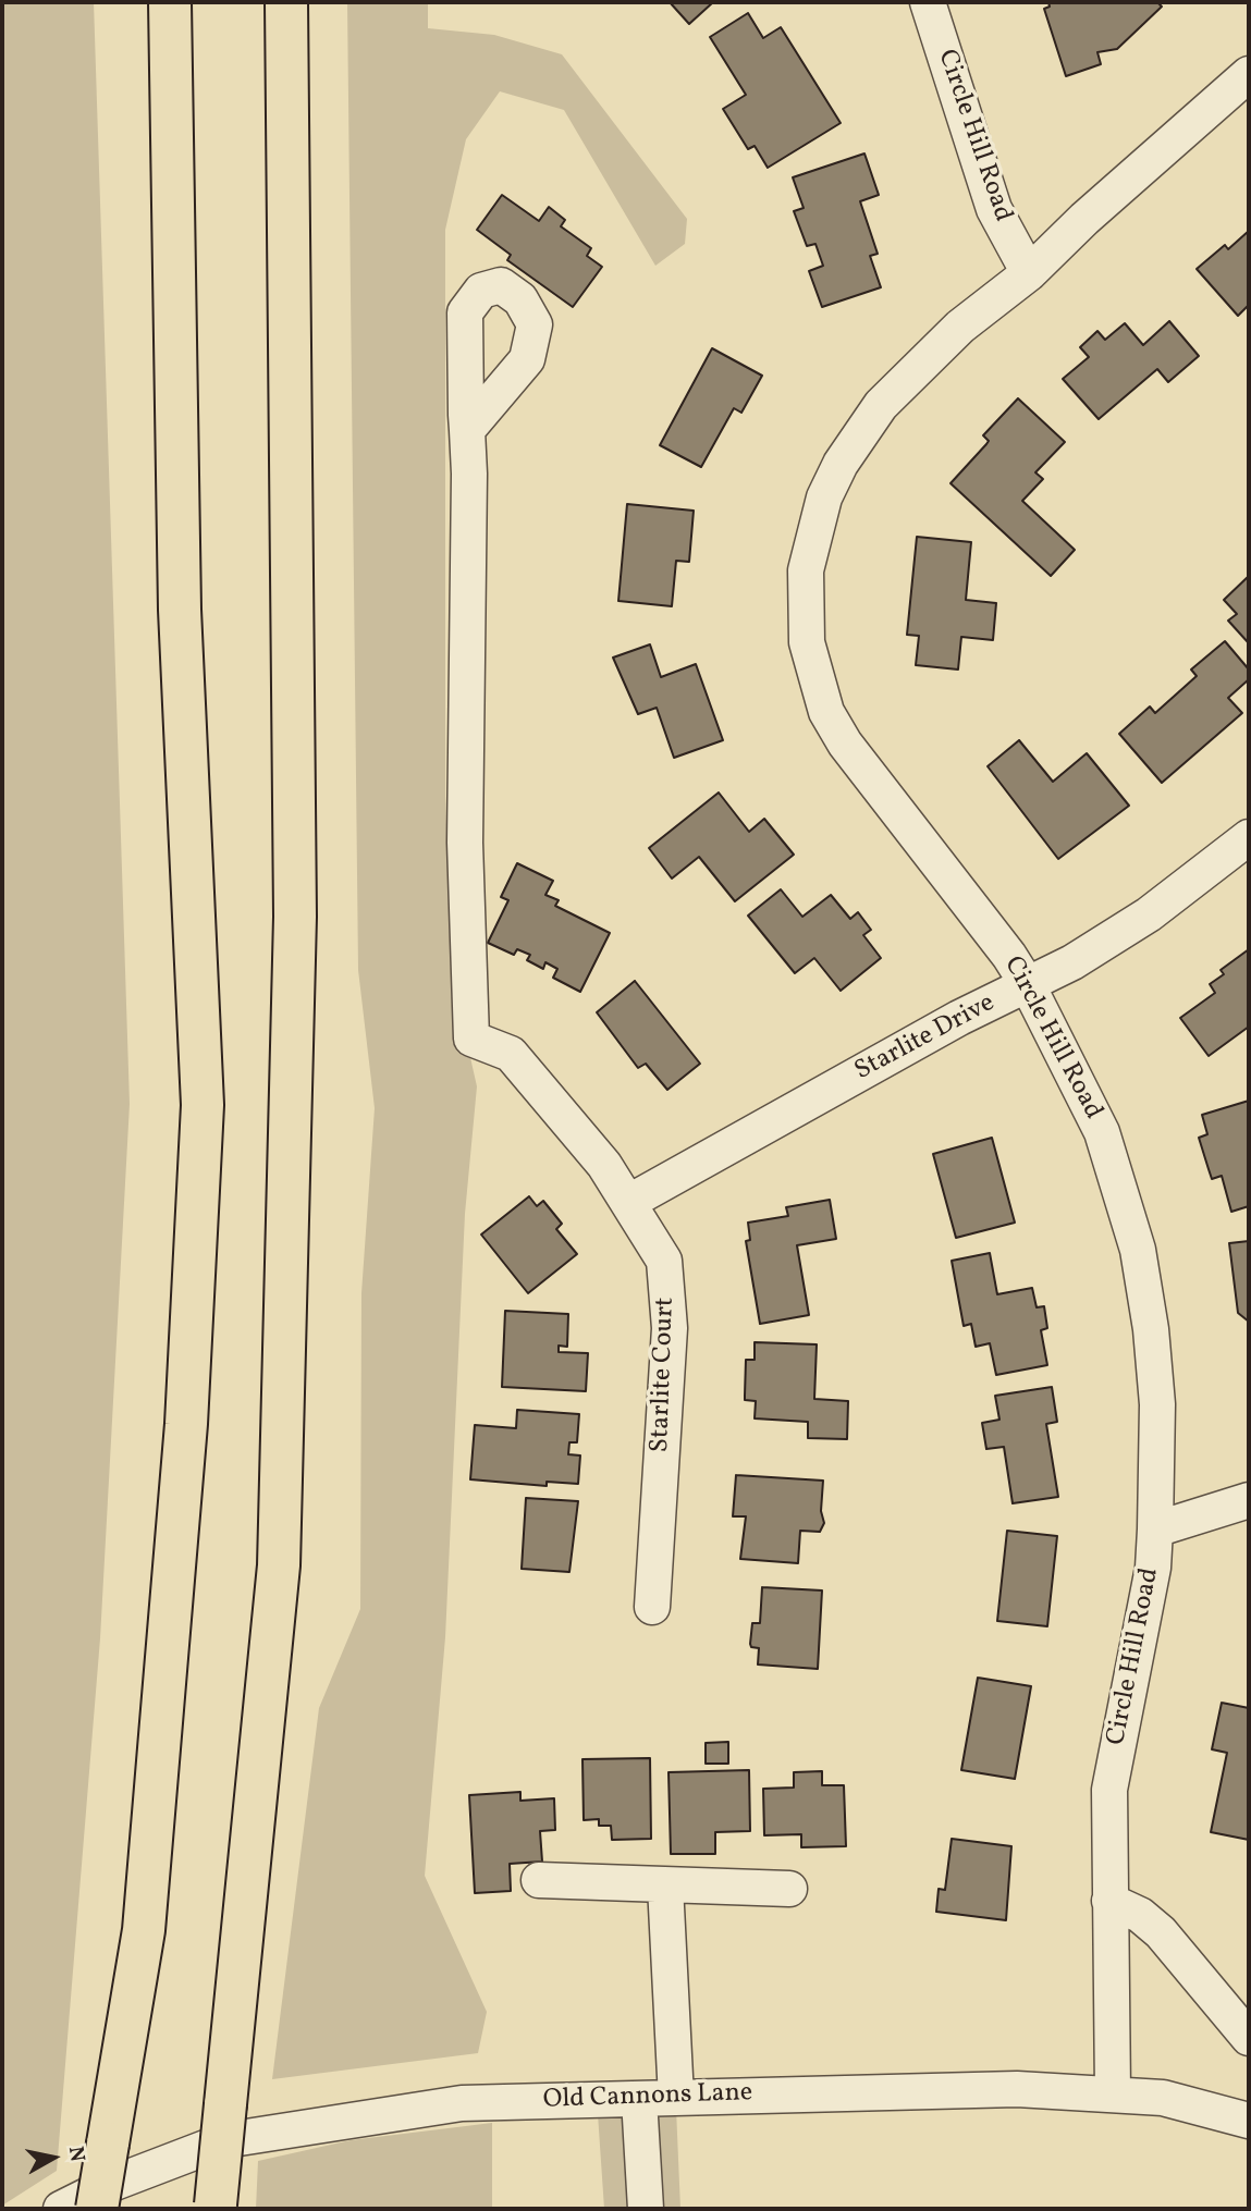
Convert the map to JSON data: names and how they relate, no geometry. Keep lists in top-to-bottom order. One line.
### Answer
{"streets":{"street":["Circle Hill Road","Starlite Drive","Starlite Court","Old Cannons Lane"]},"crossings":[["Circle Hill Road","Starlite Drive"],["Circle Hill Road","Old Cannons Lane"],["Starlite Drive","Starlite Court"]],"north":"right"}
